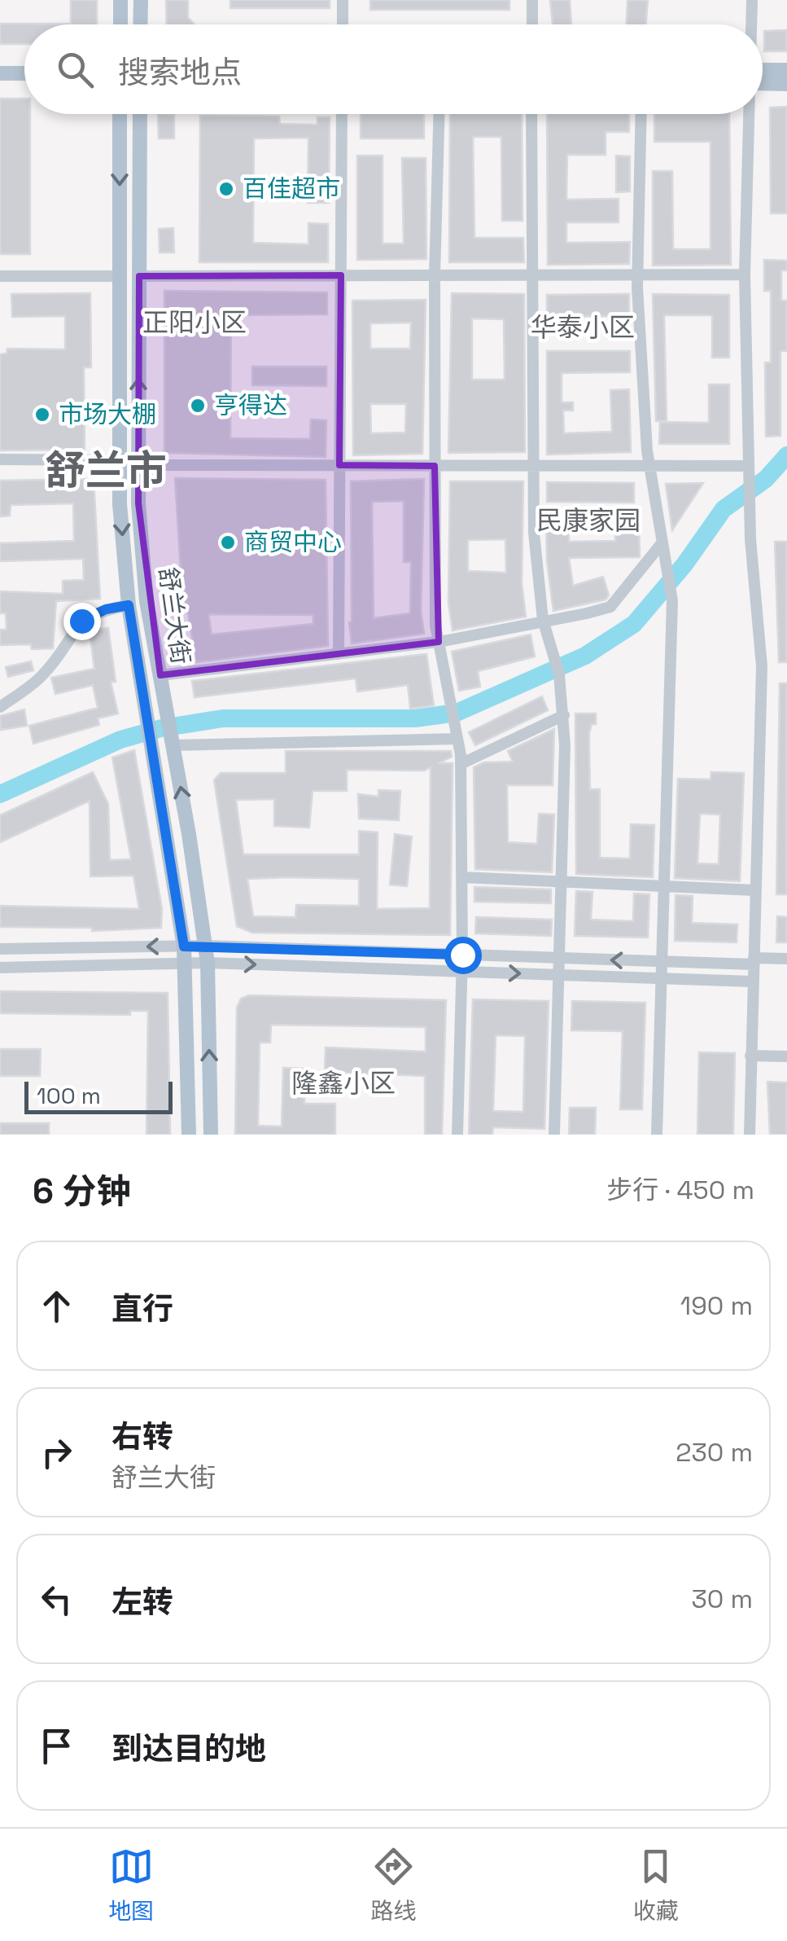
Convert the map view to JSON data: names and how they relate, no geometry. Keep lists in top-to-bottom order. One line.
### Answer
{"streets":{"main road":["舒兰大街"]},"districts":["正阳小区","华泰小区","舒兰市","民康家园","隆鑫小区"],"places":["百佳超市","亨得达","市场大棚","商贸中心"],"scale_bar":"100 m","page":{"search":"搜索地点","scale":"100 m","heading":["6 分钟","步行 · 450 m"],"list":[["直行","190 m"],["右转","舒兰大街","230 m"],["左转","30 m"],"到达目的地"],"nav":["地图","路线","收藏"]}}
